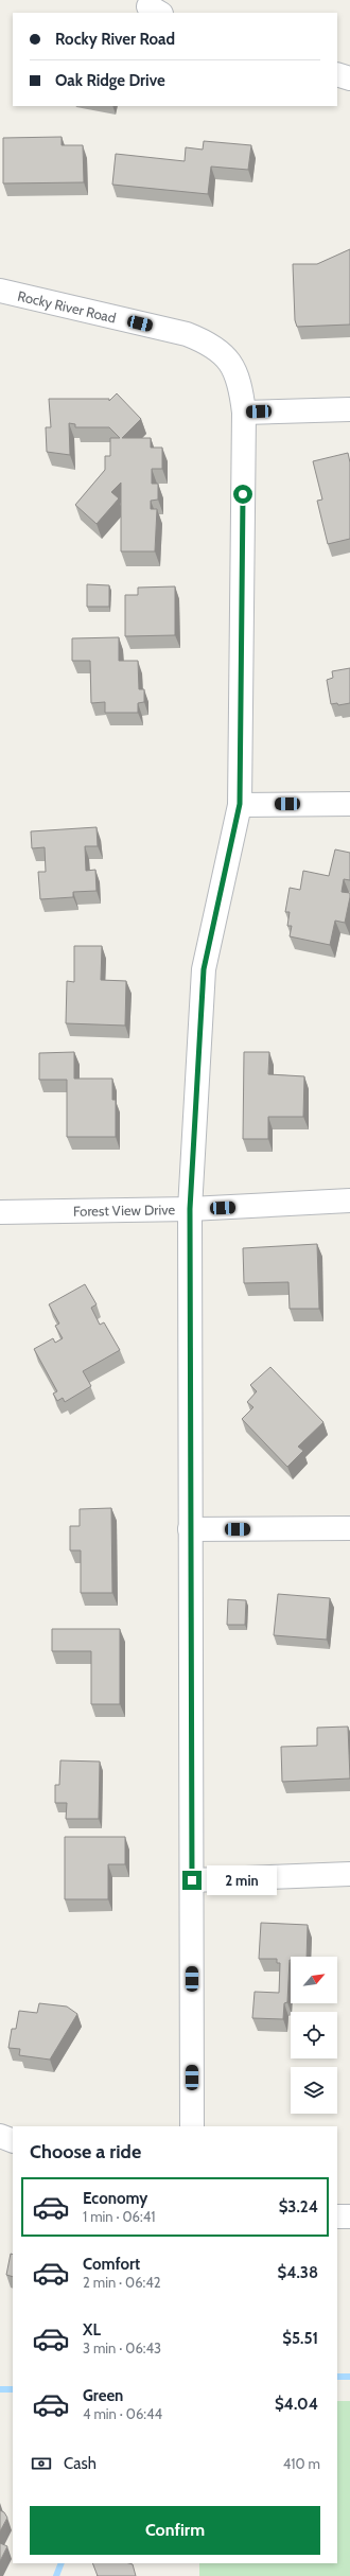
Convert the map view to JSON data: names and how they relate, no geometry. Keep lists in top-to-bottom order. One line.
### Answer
{"streets":{"street":["Rocky River Road","Forest View Drive"]},"crossings":[["Rocky River Road","Forest View Drive"]],"north":"top right","page":{"banner":["Rocky River Road","Oak Ridge Drive"],"bubble":"2 min","heading":"Choose a ride","list":[{"name":"Economy","note":"1 min · 06:41","value":"$3.24"},{"name":"Comfort","note":"2 min · 06:42","value":"$4.38"},{"name":"XL","note":"3 min · 06:43","value":"$5.51"},{"name":"Green","note":"4 min · 06:44","value":"$4.04"}],"pay":["Cash","410 m"],"buttons":"Confirm"}}
